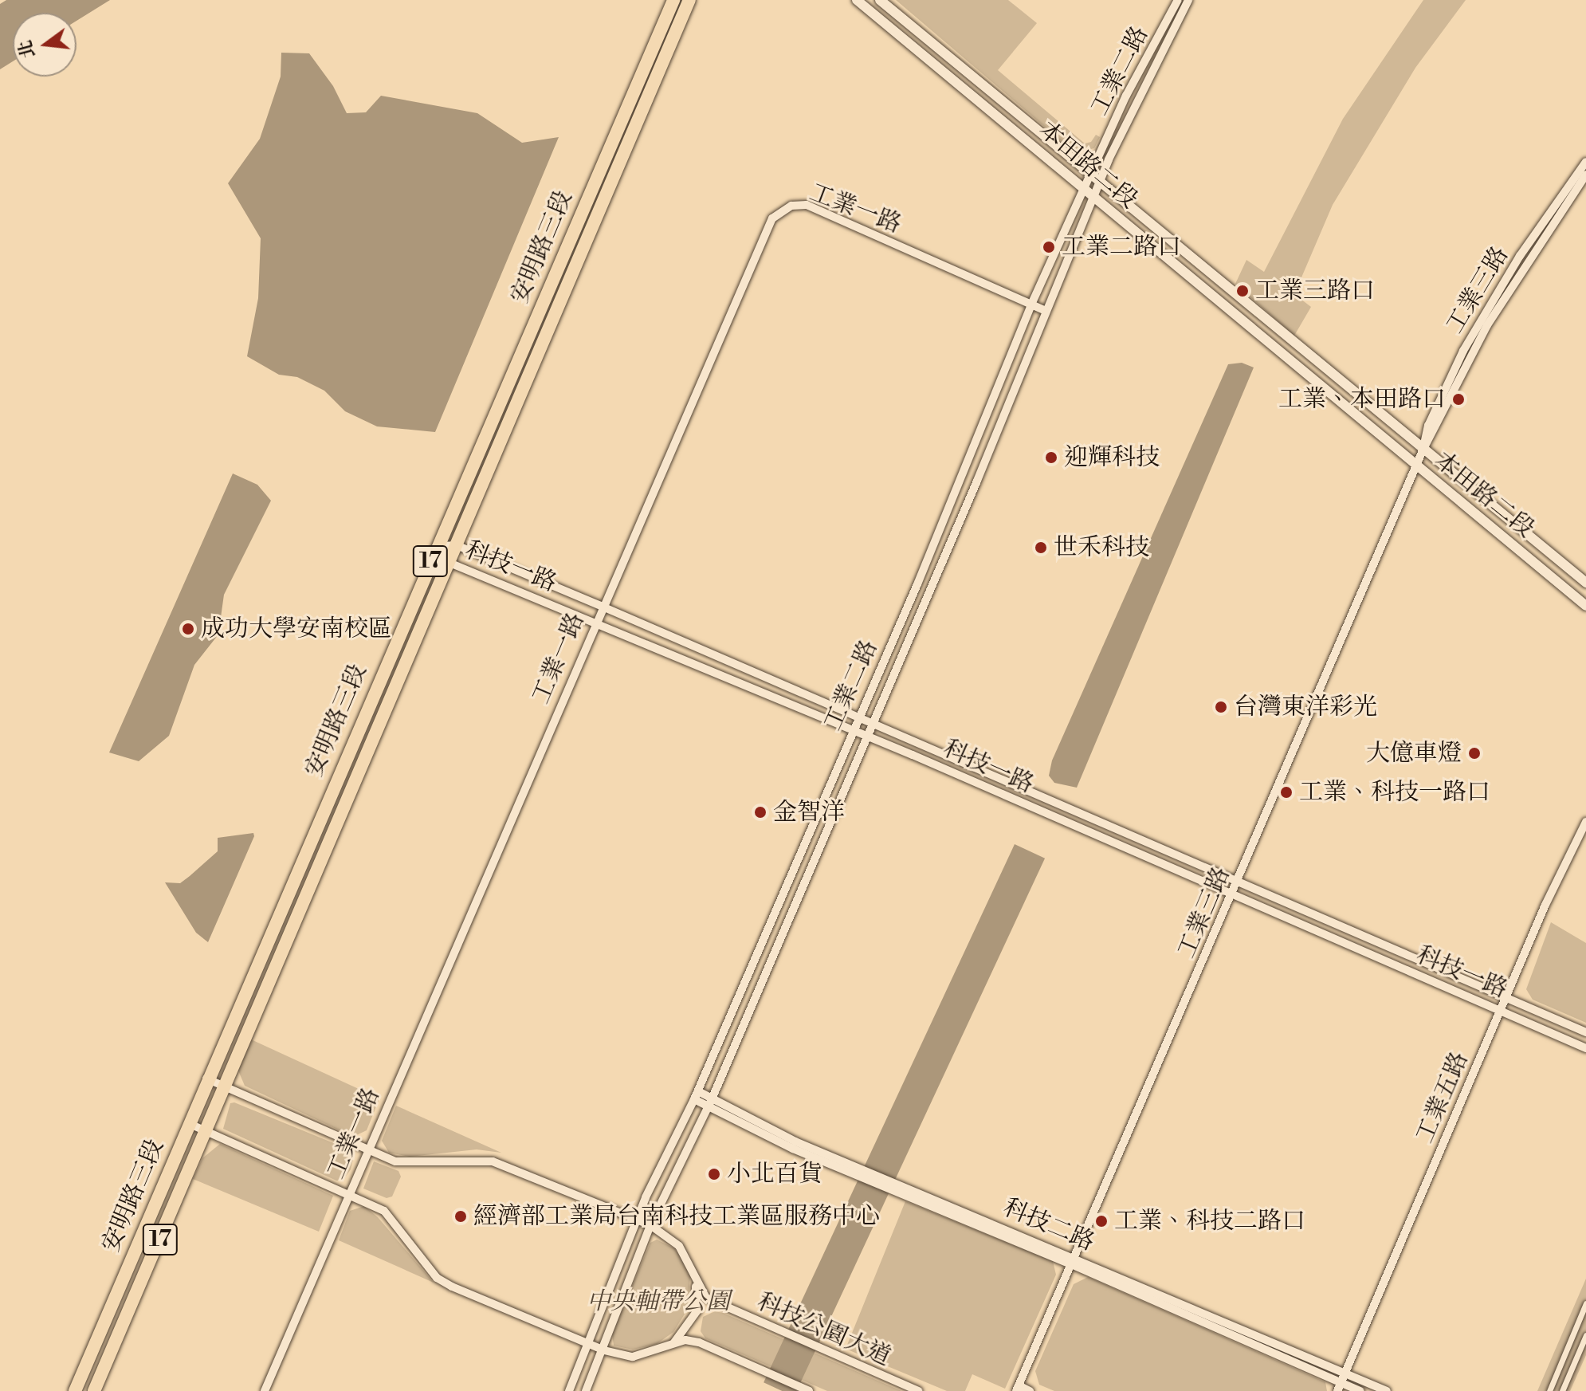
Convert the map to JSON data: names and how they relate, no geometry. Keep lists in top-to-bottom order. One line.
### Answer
{"streets":{"main road":["安明路三段","17"],"street":["工業二路","本田路二段","工業一路","工業三路","科技一路","工業五路","科技二路","科技公園大道"]},"crossings":[["工業二路","本田路二段"],["工業二路","工業一路"],["工業二路","科技一路"],["工業二路","科技二路"],["工業二路","科技公園大道"],["本田路二段","工業三路"],["工業一路","科技一路"],["工業一路","科技公園大道"],["安明路三段","科技一路"],["安明路三段","科技公園大道"],["工業三路","科技一路"],["工業三路","科技二路"],["科技一路","工業五路"],["工業五路","科技二路"]],"parks":["中央軸帶公園"],"places":["工業二路口","工業三路口","工業、本田路口","迎輝科技","世禾科技","成功大學安南校區","台灣東洋彩光","大億車燈","工業、科技一路口","金智洋","小北百貨","經濟部工業局台南科技工業區服務中心","工業、科技二路口"],"north":"left"}
